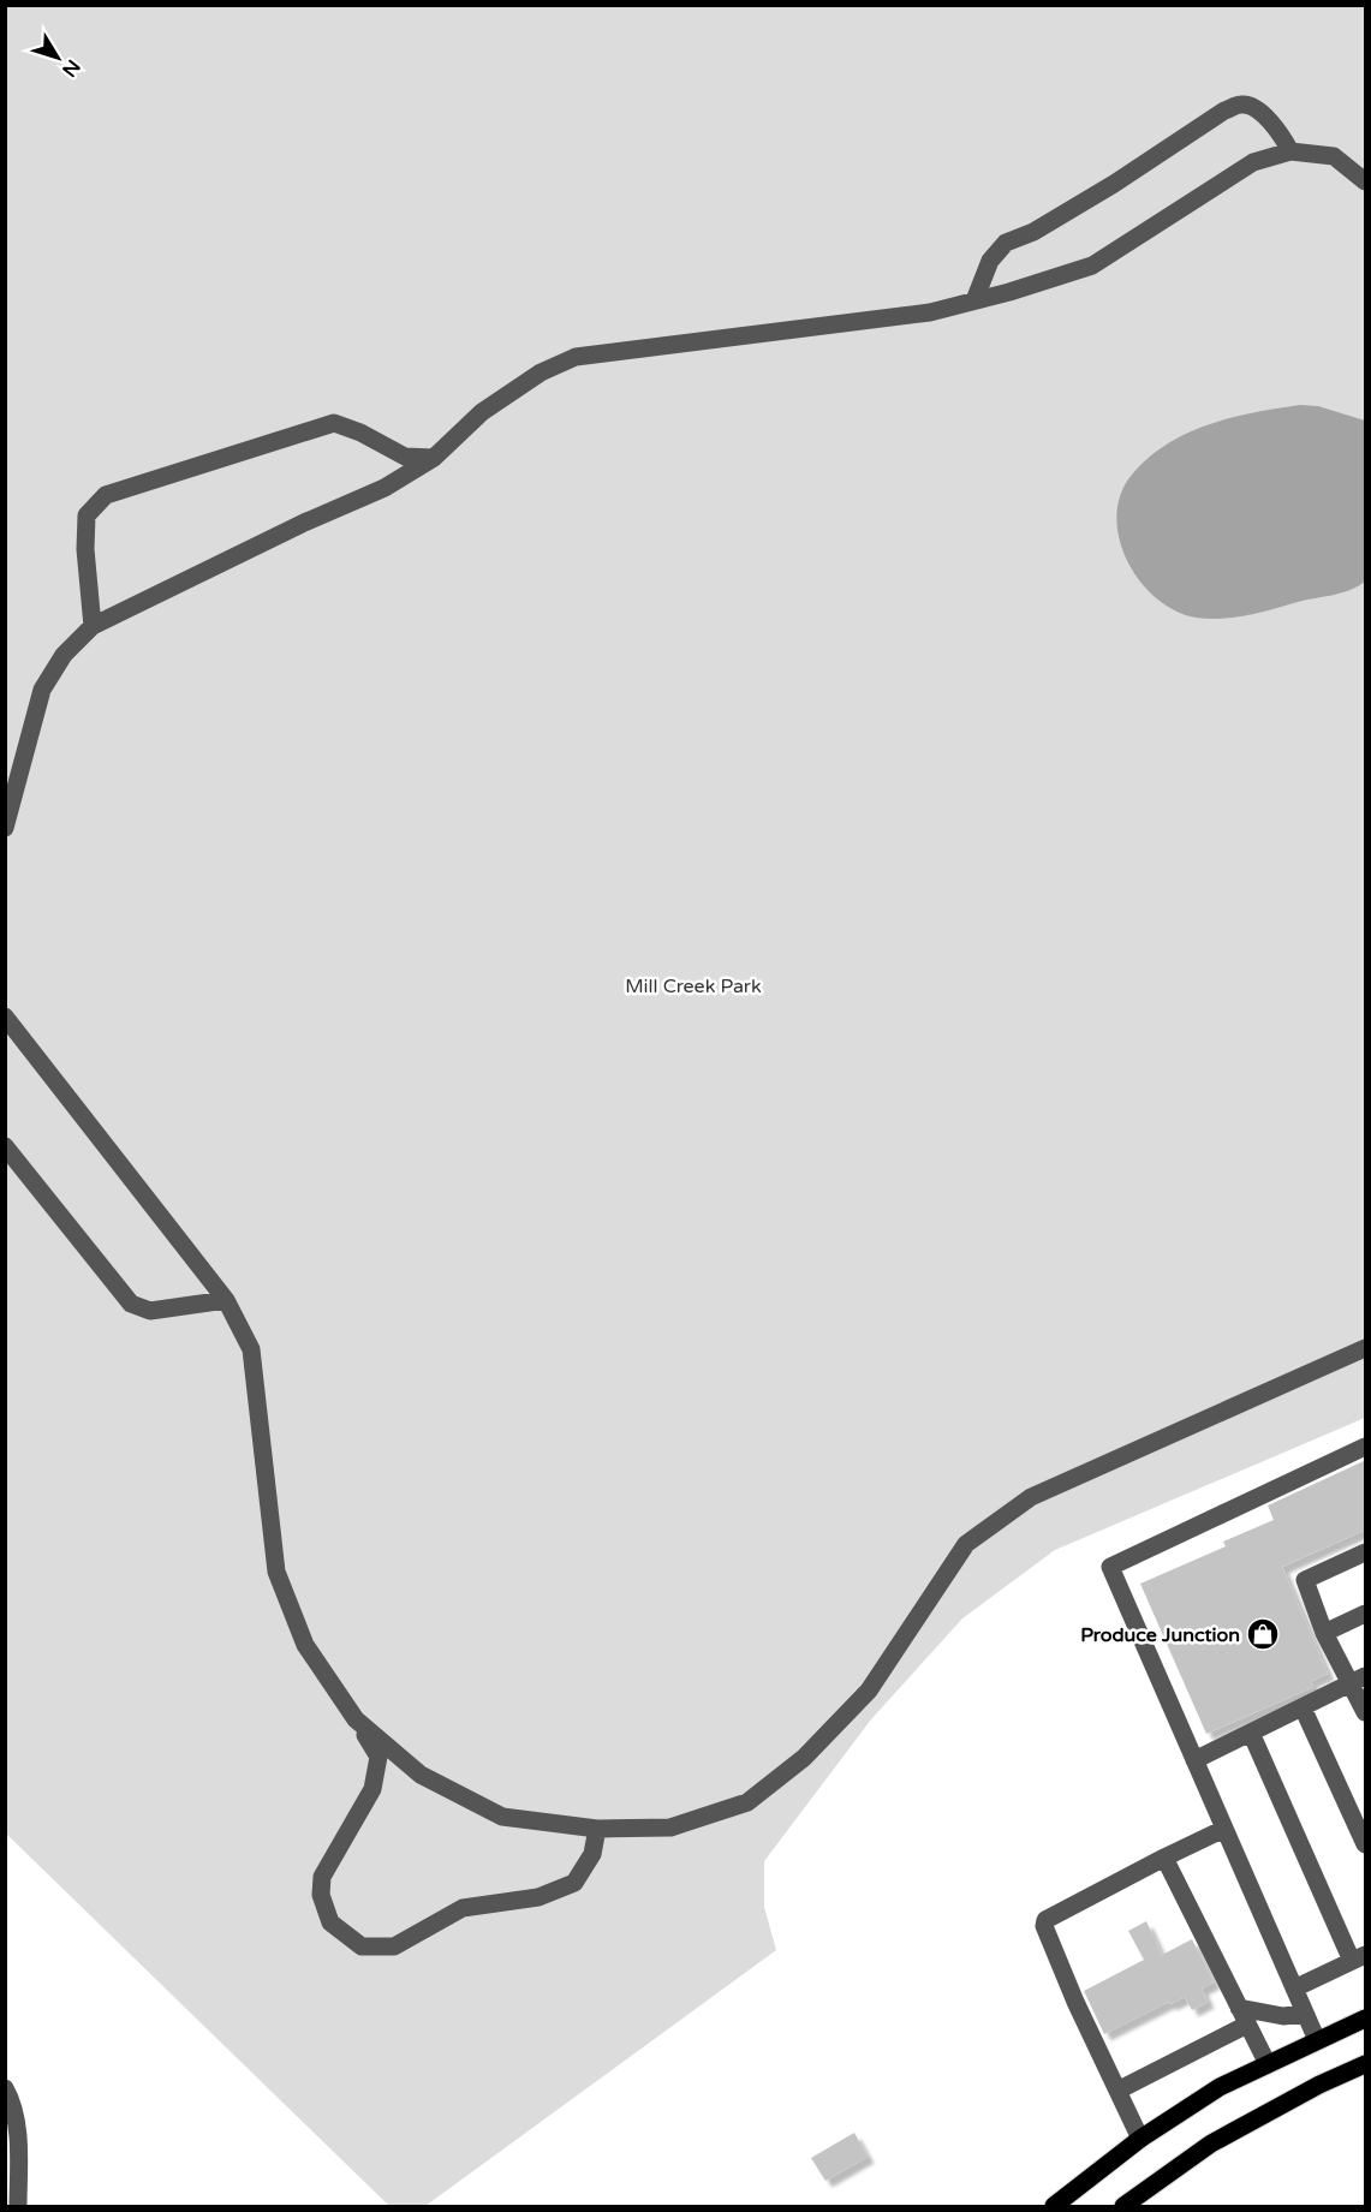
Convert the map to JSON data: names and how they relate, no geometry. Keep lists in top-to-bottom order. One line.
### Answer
{"parks":["Mill Creek Park"],"places":{"shop":["Produce Junction"]},"north":"bottom right"}
